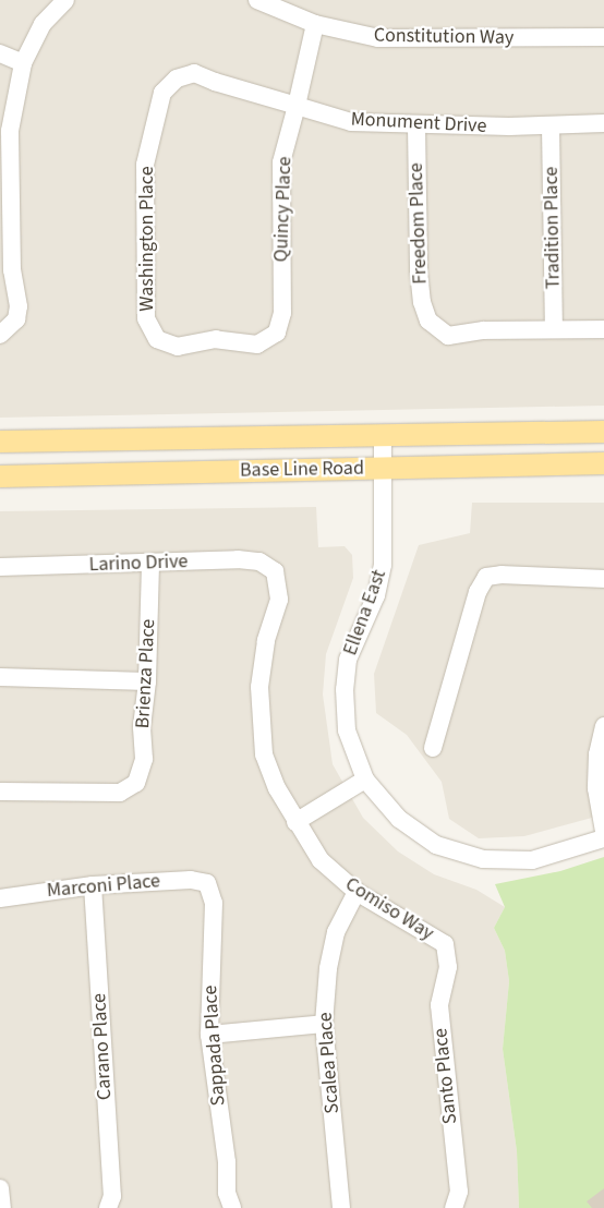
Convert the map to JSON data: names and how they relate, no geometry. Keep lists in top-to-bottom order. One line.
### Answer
{"streets":{"main road":["Base Line Road"],"street":["Constitution Way","Monument Drive","Quincy Place","Freedom Place","Tradition Place","Washington Place","Larino Drive","Ellena East","Brienza Place","Marconi Place","Comiso Way","Sappada Place","Carano Place","Scalea Place","Santo Place"]},"crossings":[["Constitution Way","Quincy Place"],["Monument Drive","Quincy Place"],["Monument Drive","Freedom Place"],["Monument Drive","Tradition Place"],["Monument Drive","Washington Place"],["Quincy Place","Washington Place"],["Freedom Place","Tradition Place"],["Base Line Road","Ellena East"],["Larino Drive","Brienza Place"],["Larino Drive","Comiso Way"],["Marconi Place","Sappada Place"],["Marconi Place","Carano Place"],["Comiso Way","Scalea Place"],["Comiso Way","Santo Place"]]}
